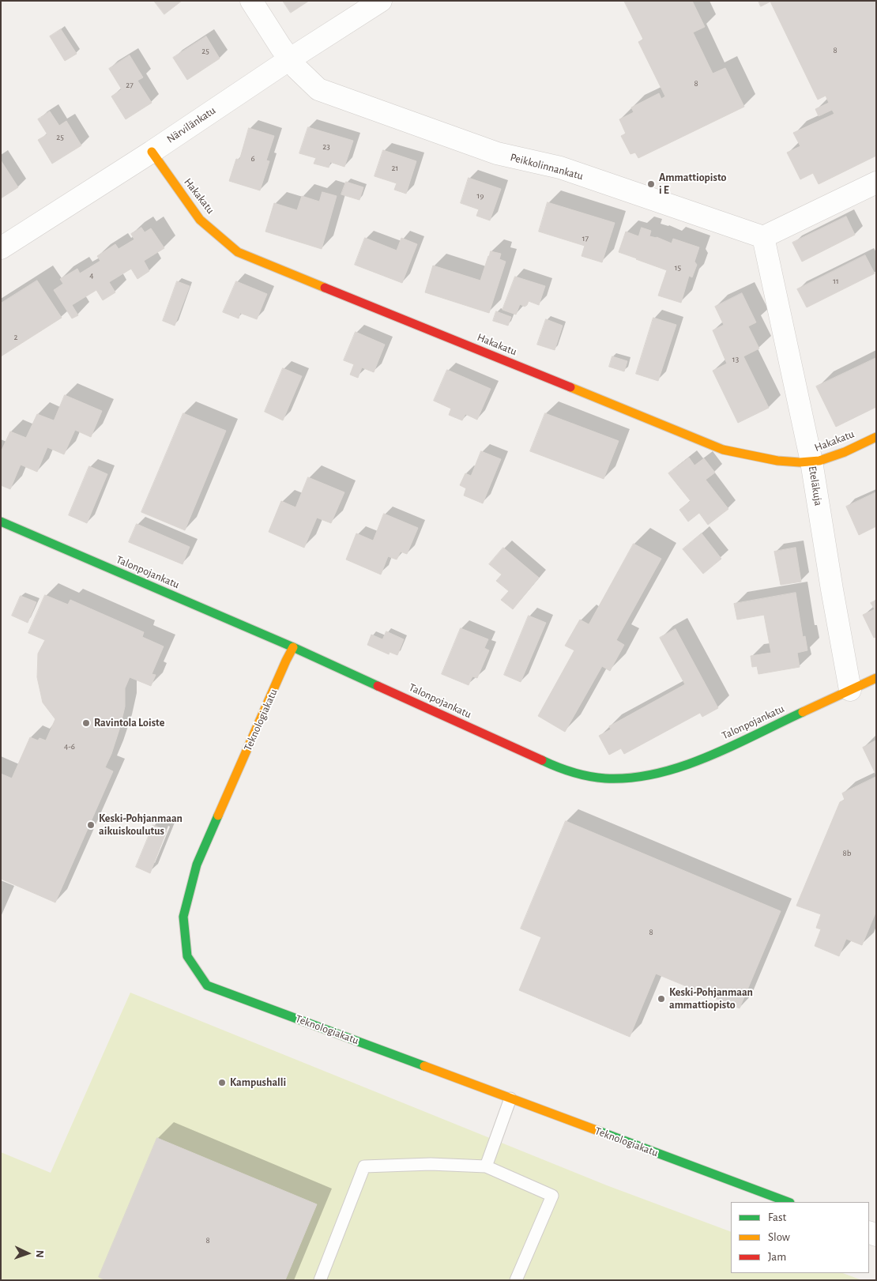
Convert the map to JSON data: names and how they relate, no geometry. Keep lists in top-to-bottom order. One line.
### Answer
{"streets":{"street":["Närvilänkatu","Peikkolinnankatu","Hakakatu","Eteläkuja","Talonpojankatu","Teknologiakatu"]},"crossings":[["Närvilänkatu","Peikkolinnankatu"],["Närvilänkatu","Hakakatu"],["Peikkolinnankatu","Eteläkuja"],["Hakakatu","Eteläkuja"],["Eteläkuja","Talonpojankatu"],["Talonpojankatu","Teknologiakatu"]],"places":["Ammattiopisto i E","Ravintola Loiste","Keski-Pohjanmaan aikuiskoulutus","Keski-Pohjanmaan ammattiopisto","Kampushalli"],"house_numbers":["8","25","8","27","25","23","6","21","19","17","15","4","11","2","13","4-6","8b","8","8"],"legend":["Fast","Slow","Jam"],"north":"right"}
